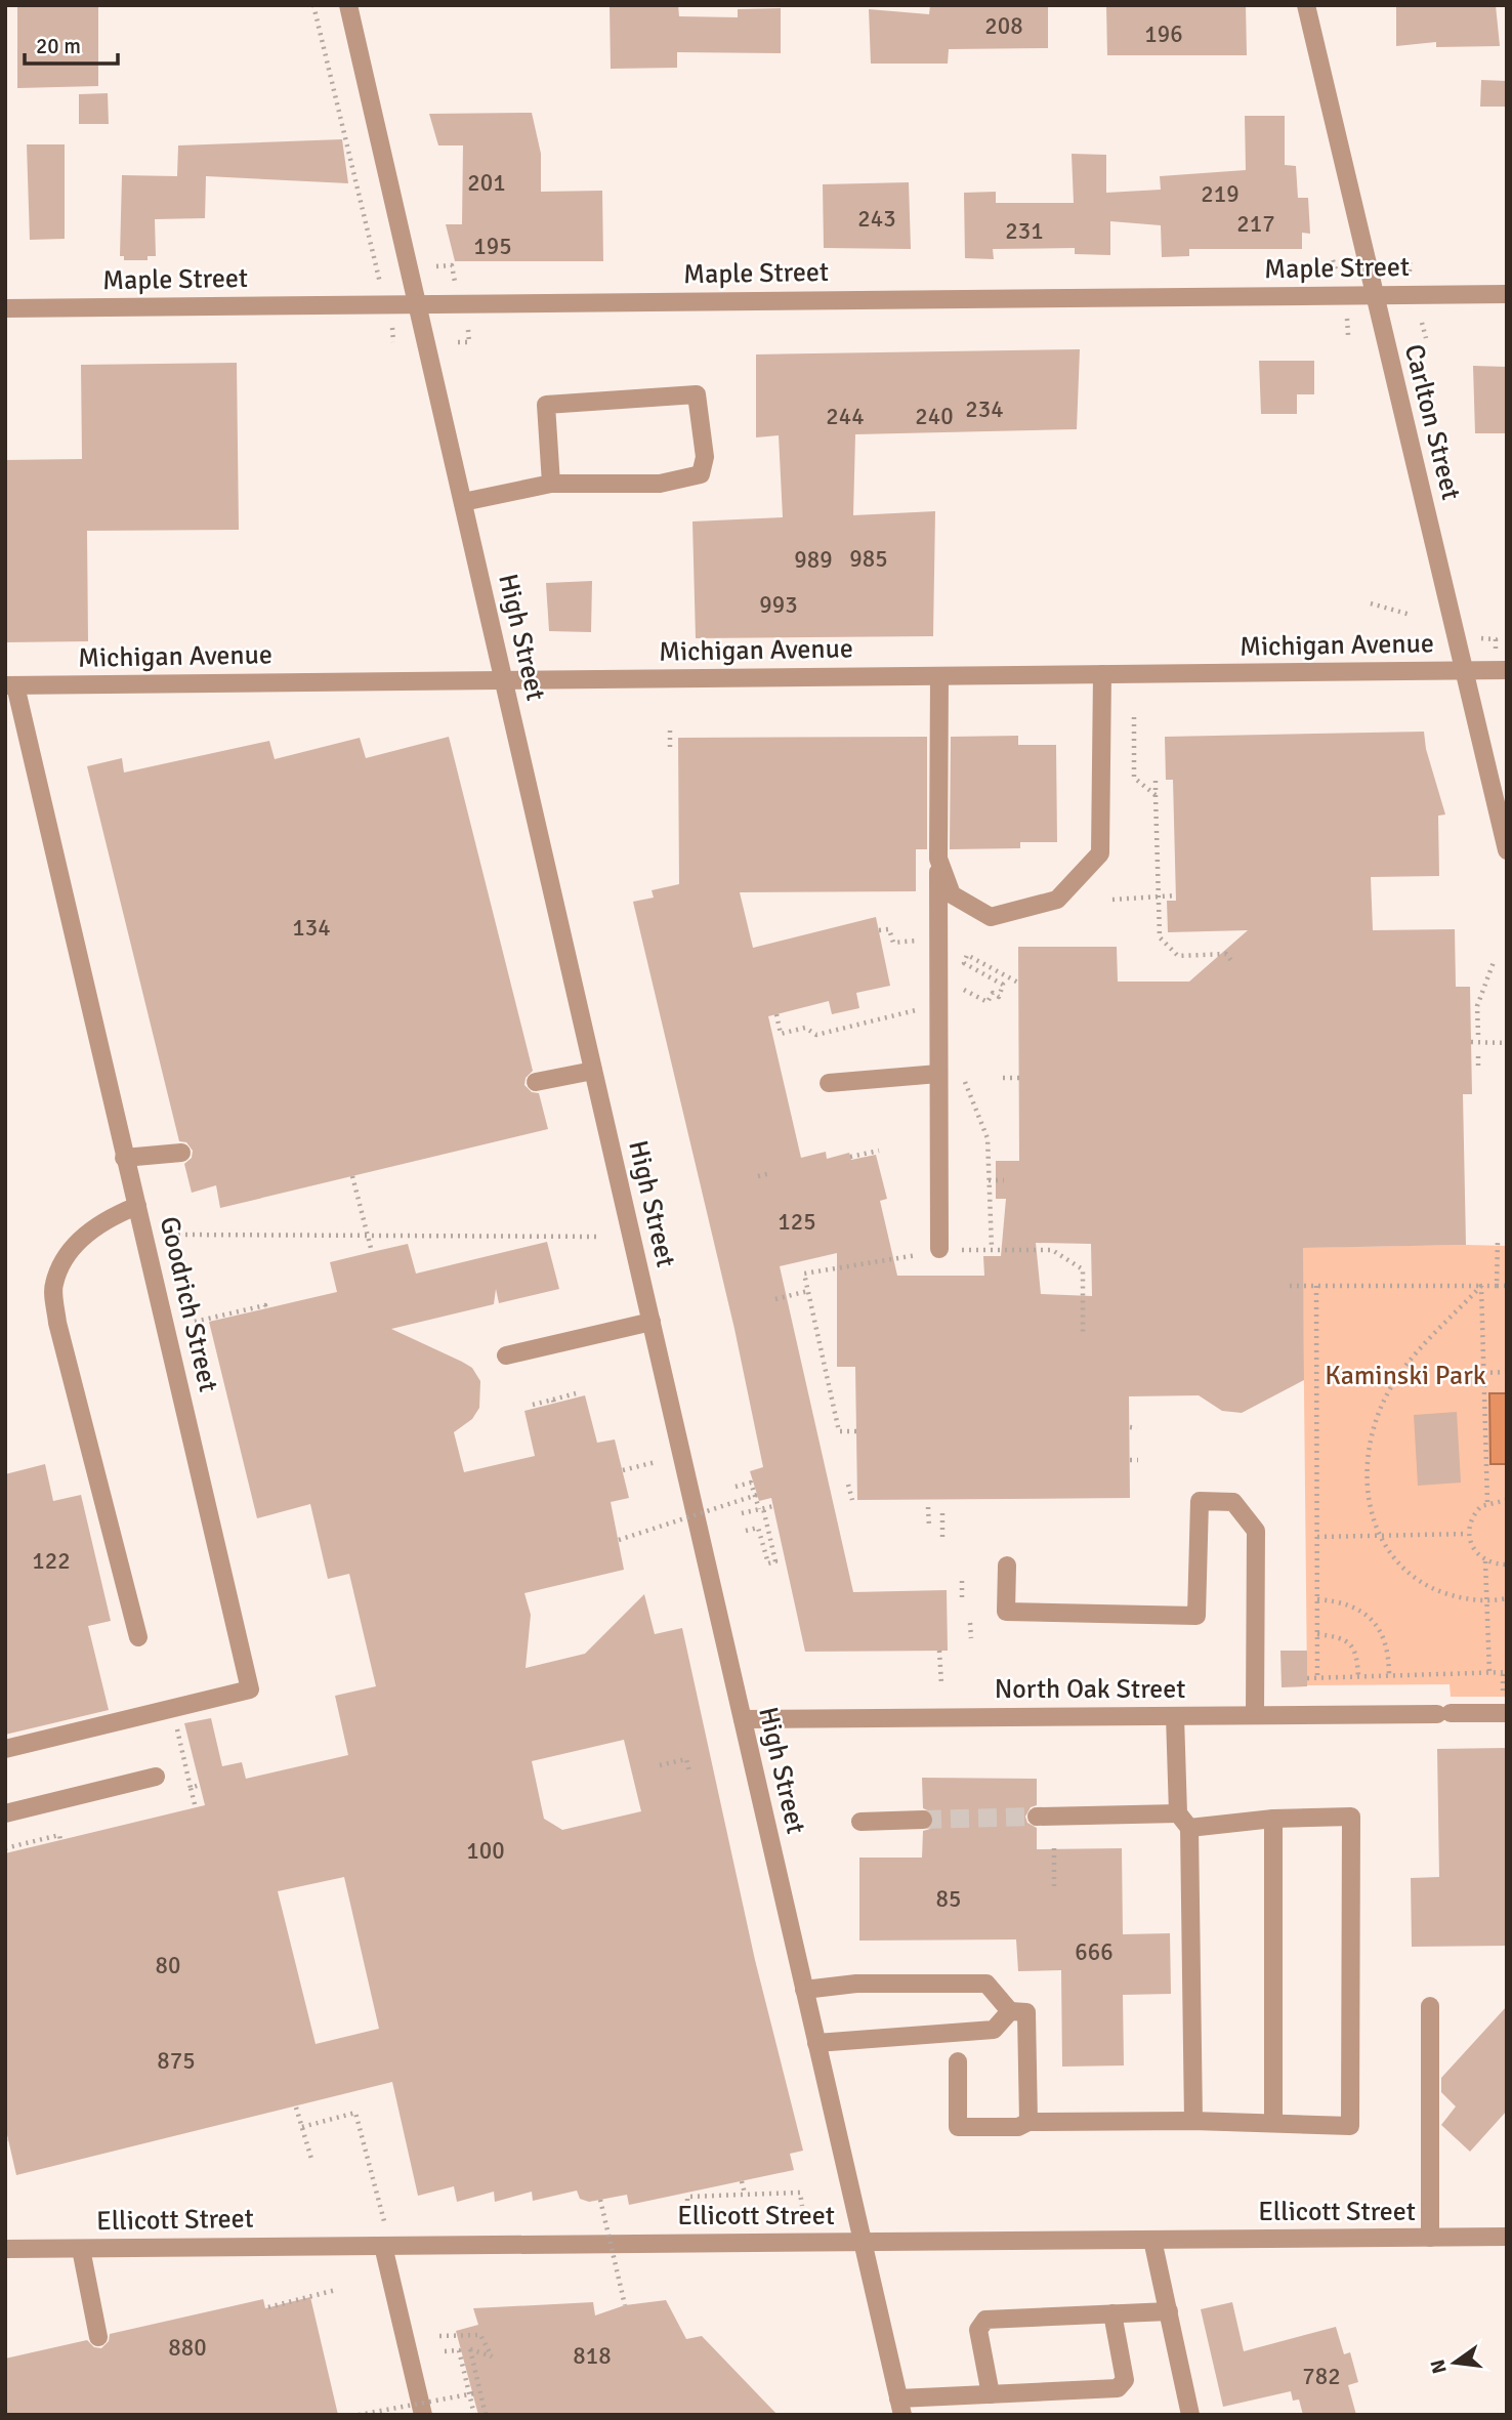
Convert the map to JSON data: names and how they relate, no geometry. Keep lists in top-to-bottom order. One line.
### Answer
{"streets":{"street":["Maple Street","Carlton Street","High Street","Michigan Avenue","Goodrich Street","North Oak Street","Ellicott Street"]},"crossings":[["Maple Street","Carlton Street"],["Maple Street","High Street"],["Carlton Street","Michigan Avenue"],["High Street","Michigan Avenue"],["High Street","North Oak Street"],["High Street","Ellicott Street"],["Michigan Avenue","Goodrich Street"]],"parks":["Kaminski Park"],"house_numbers":["208","196","201","219","243","217","231","195","234","244","240","985","989","993","134","125","122","100","85","666","80","875","880","818","782"],"scale_bar":"20 m","north":"left"}
